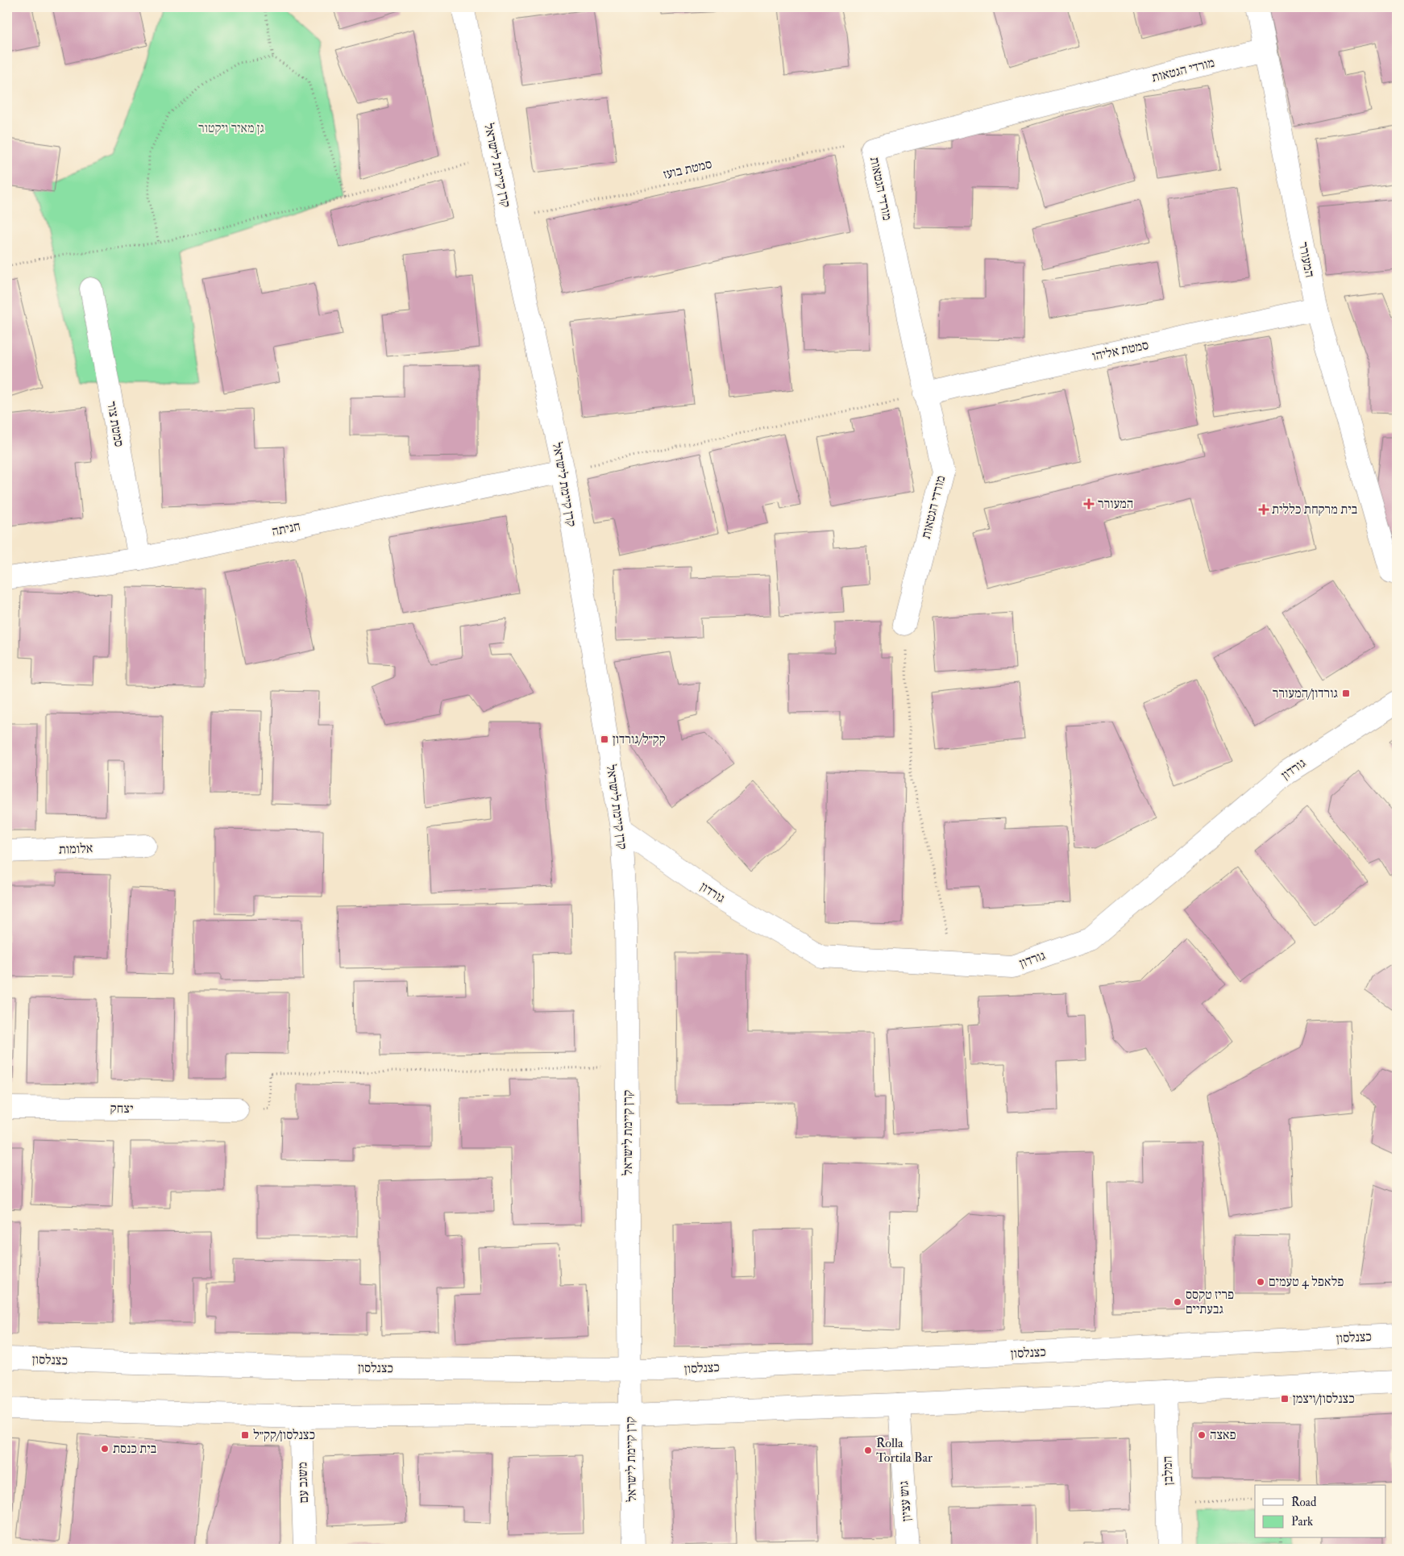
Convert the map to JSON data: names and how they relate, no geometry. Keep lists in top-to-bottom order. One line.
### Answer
{"streets":{"street":["מורדי הגטאות","קרן קיימת לישראל","המעורר","סמטת אליהו","סמטת צור","חניתה","גורדון","אלומות","יצחק","כצנלסון","המלבן","משגב עם","גוש עציון"],"path":["סמטת בועז"]},"crossings":[["מורדי הגטאות","סמטת בועז"],["מורדי הגטאות","המעורר"],["מורדי הגטאות","סמטת אליהו"],["קרן קיימת לישראל","סמטת בועז"],["קרן קיימת לישראל","חניתה"],["קרן קיימת לישראל","גורדון"],["קרן קיימת לישראל","כצנלסון"],["המעורר","סמטת אליהו"],["סמטת צור","חניתה"]],"parks":["גן מאיר ויקטור"],"places":{"health":["המעורר","בית מרקחת כללית"],"transit":["גורדון/המעורר","קק״ל/גורדון","כצנלסון/ויצמן","כצנלסון/קק״ל"],"other":["פלאפל 4 טעמים","פריז טקסס גבעתיים","פאצה","בית כנסת","Rolla Tortila Bar"]},"legend":["Road","Park"]}
